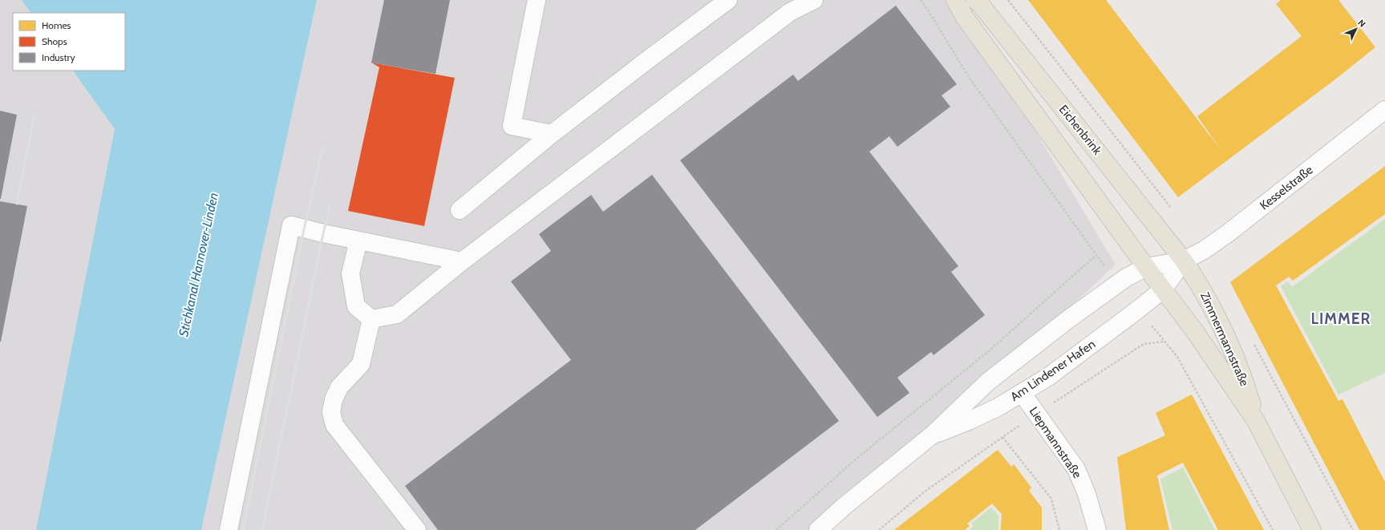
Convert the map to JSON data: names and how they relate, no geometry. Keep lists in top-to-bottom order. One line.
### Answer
{"streets":{"main road":["Eichenbrink","Zimmermannstraße"],"street":["Kesselstraße","Am Lindener Hafen","Liepmannstraße"]},"crossings":[["Eichenbrink","Kesselstraße"],["Eichenbrink","Zimmermannstraße"],["Eichenbrink","Am Lindener Hafen"],["Kesselstraße","Zimmermannstraße"],["Kesselstraße","Am Lindener Hafen"],["Zimmermannstraße","Am Lindener Hafen"],["Am Lindener Hafen","Liepmannstraße"]],"districts":["LIMMER"],"water":["Stichkanal Hannover-Linden"],"legend":["Homes","Shops","Industry"],"north":"top right"}
